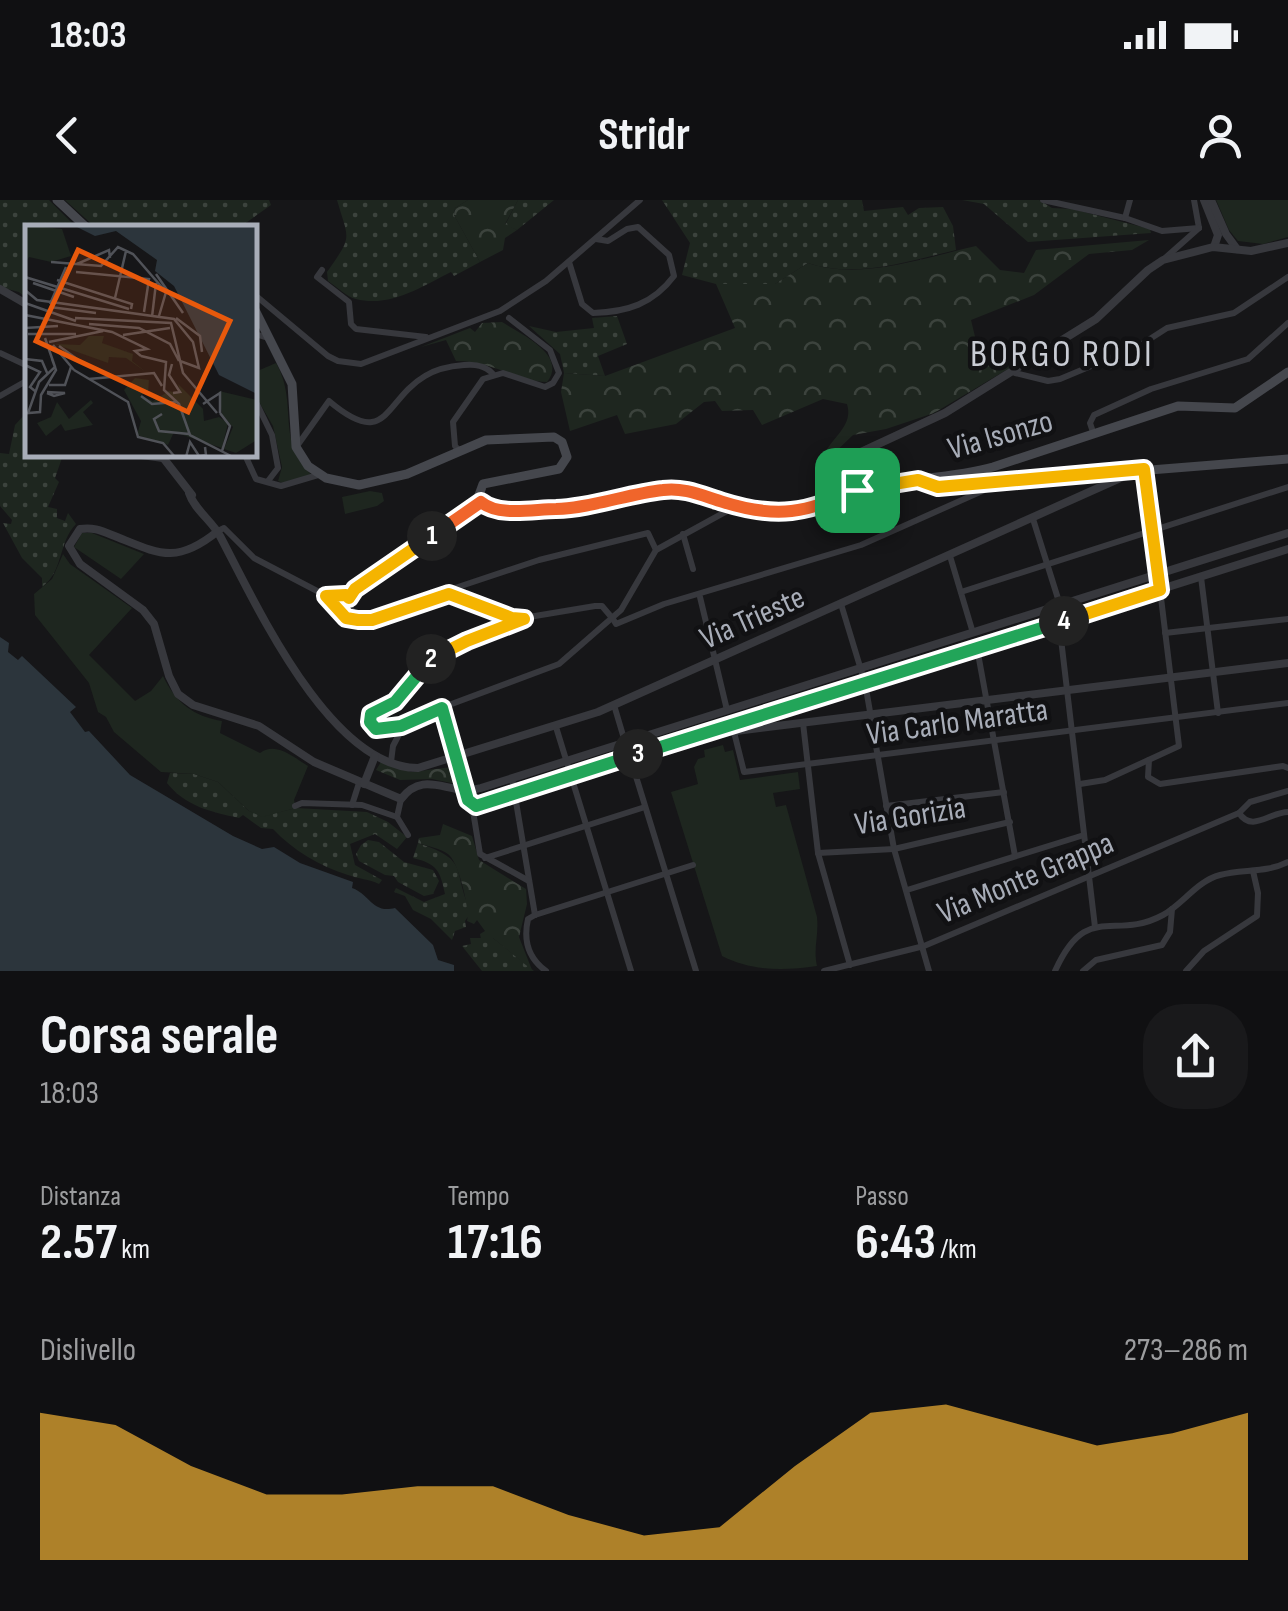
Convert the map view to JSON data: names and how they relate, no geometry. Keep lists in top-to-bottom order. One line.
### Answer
{"streets":{"main road":["Via Isonzo"],"street":["Via Trieste","Via Carlo Maratta","Via Gorizia","Via Monte Grappa"]},"districts":["BORGO RODI"],"page":{"status":"18:03","header":"Stridr","pins":["1","4","2","3"],"heading":["Corsa serale","18:03"],"stats":[["Distanza","2.57 km"],["Tempo","17:16"],["Passo","6:43 /km"]],"chart":["Dislivello","273–286 m"]}}
